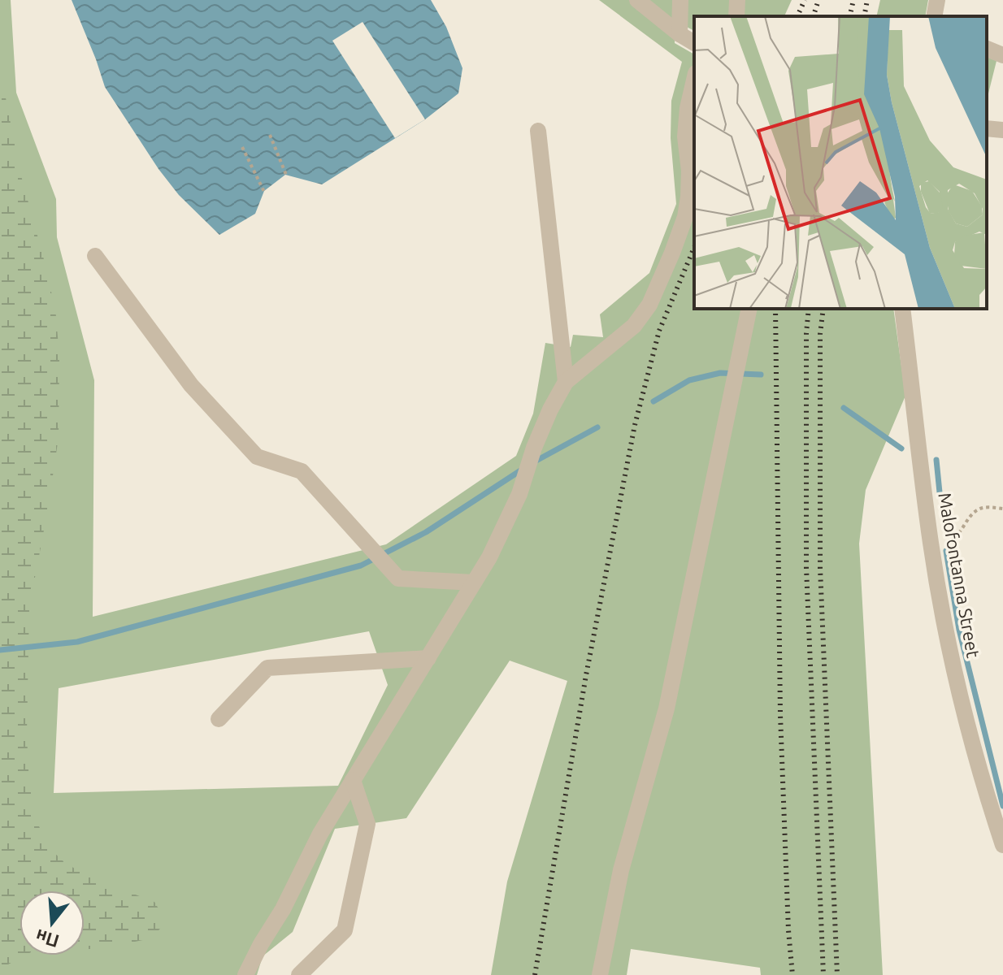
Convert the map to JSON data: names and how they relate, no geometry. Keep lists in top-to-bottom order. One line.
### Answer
{"streets":{"street":["Malofontanna Street"]},"north":"bottom"}
